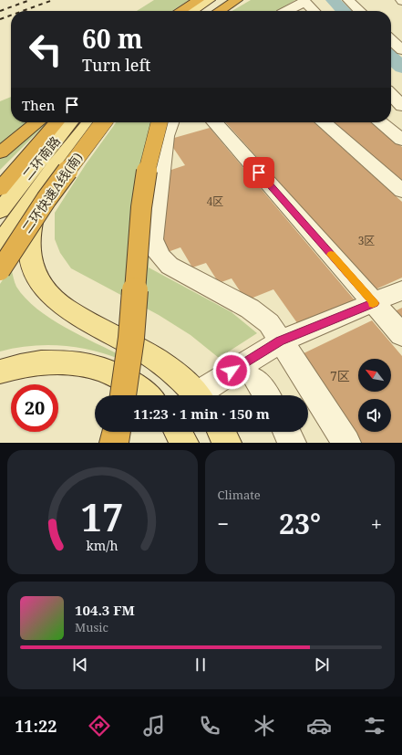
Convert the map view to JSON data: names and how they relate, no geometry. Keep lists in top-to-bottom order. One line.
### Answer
{"streets":{"highway":["二环快速A线(南)"],"main road":["二环南路"]},"house_numbers":["4区","3区","7区"],"north":"top left","page":{"turn":["60 m","Turn left"],"then":"Then","limit":"20","trip":"11:23 · 1 min · 150 m","tile":"Climate","heat":["−","23°","+"],"song":["104.3 FM","Music"],"tabs":"11:22","gauge":["17","km/h"]}}
